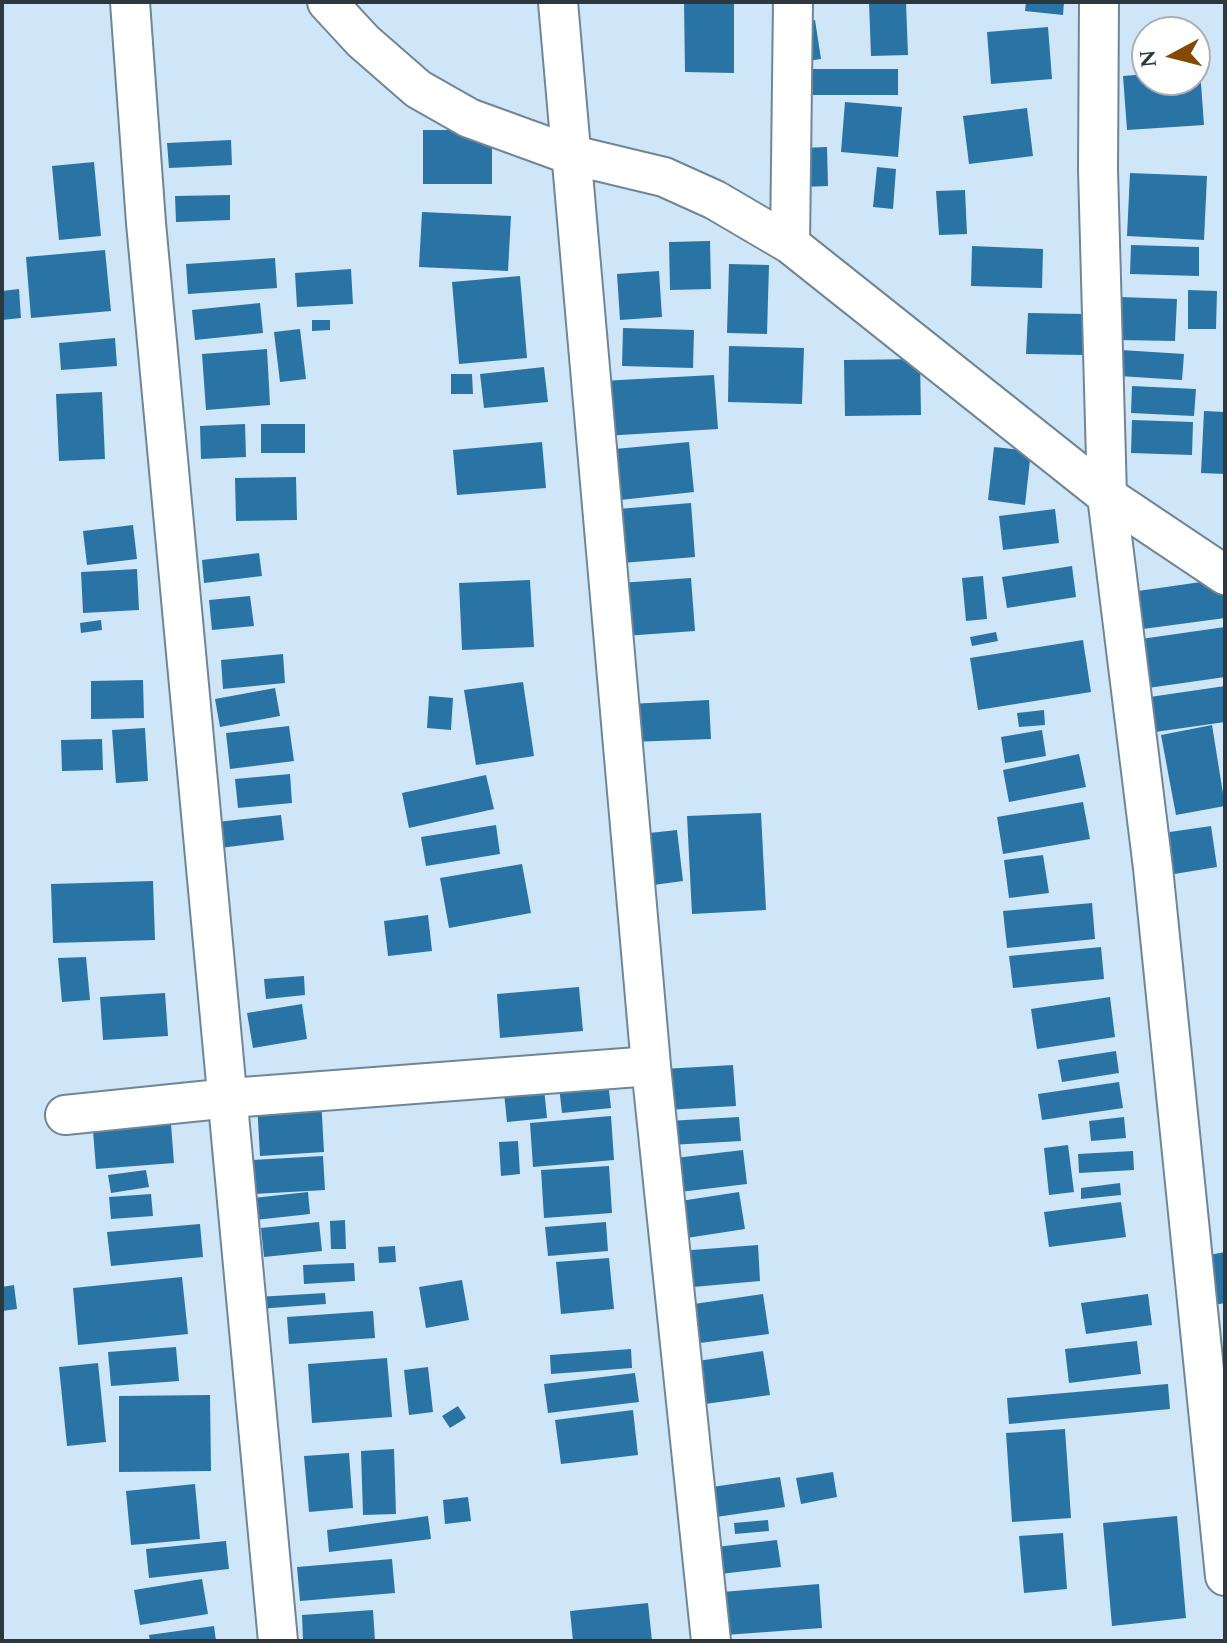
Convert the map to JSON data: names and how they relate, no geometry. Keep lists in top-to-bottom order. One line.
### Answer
{"north":"left"}
